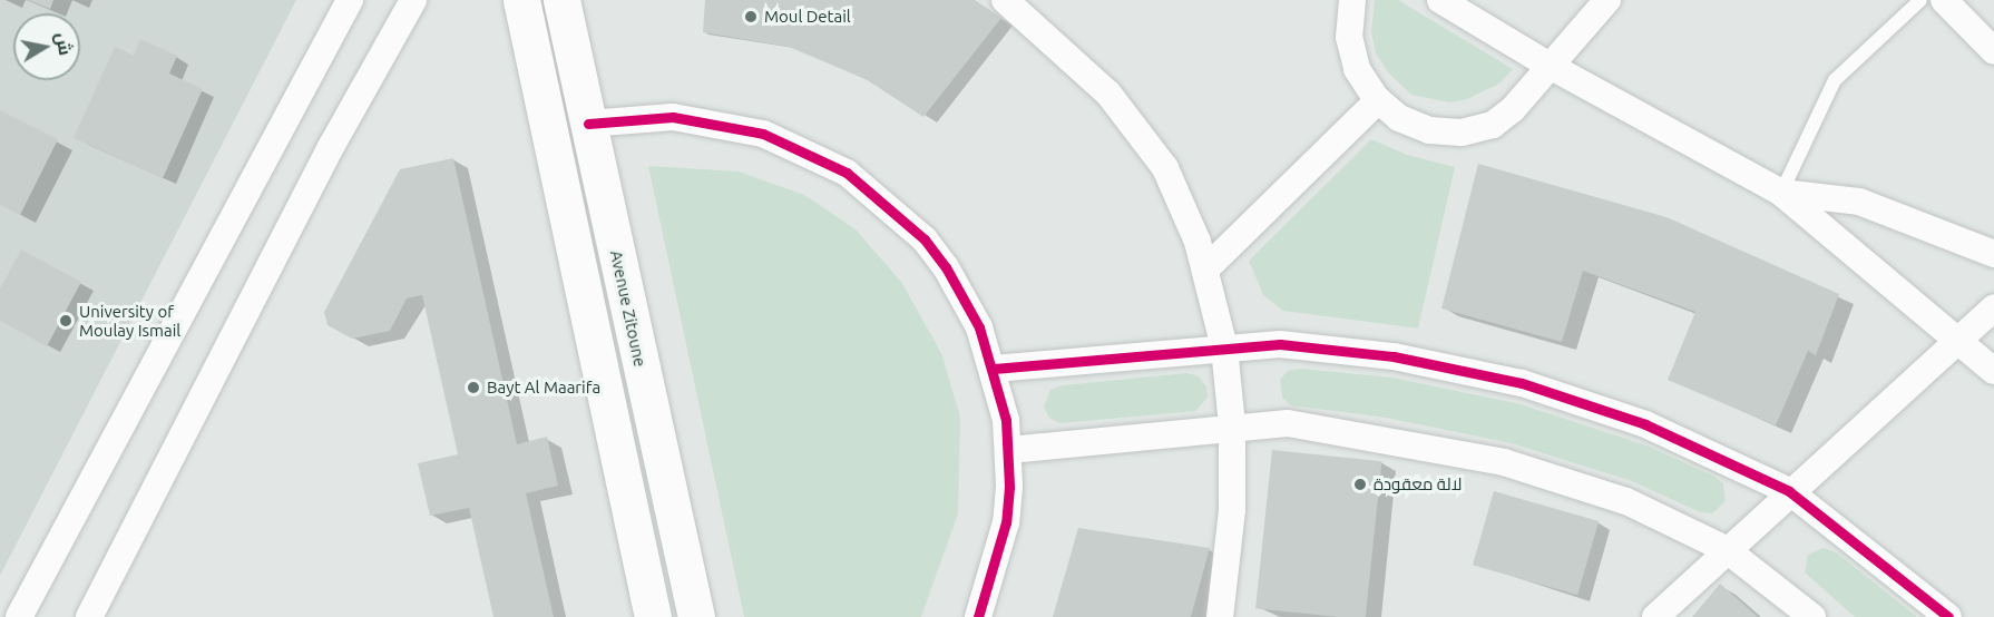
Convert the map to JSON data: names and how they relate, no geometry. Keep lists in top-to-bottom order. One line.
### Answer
{"streets":{"main road":["Avenue Zitoune"]},"places":["Moul Detail","University of Moulay Ismail","Bayt Al Maarifa","لالة معقودة"],"north":"right"}
